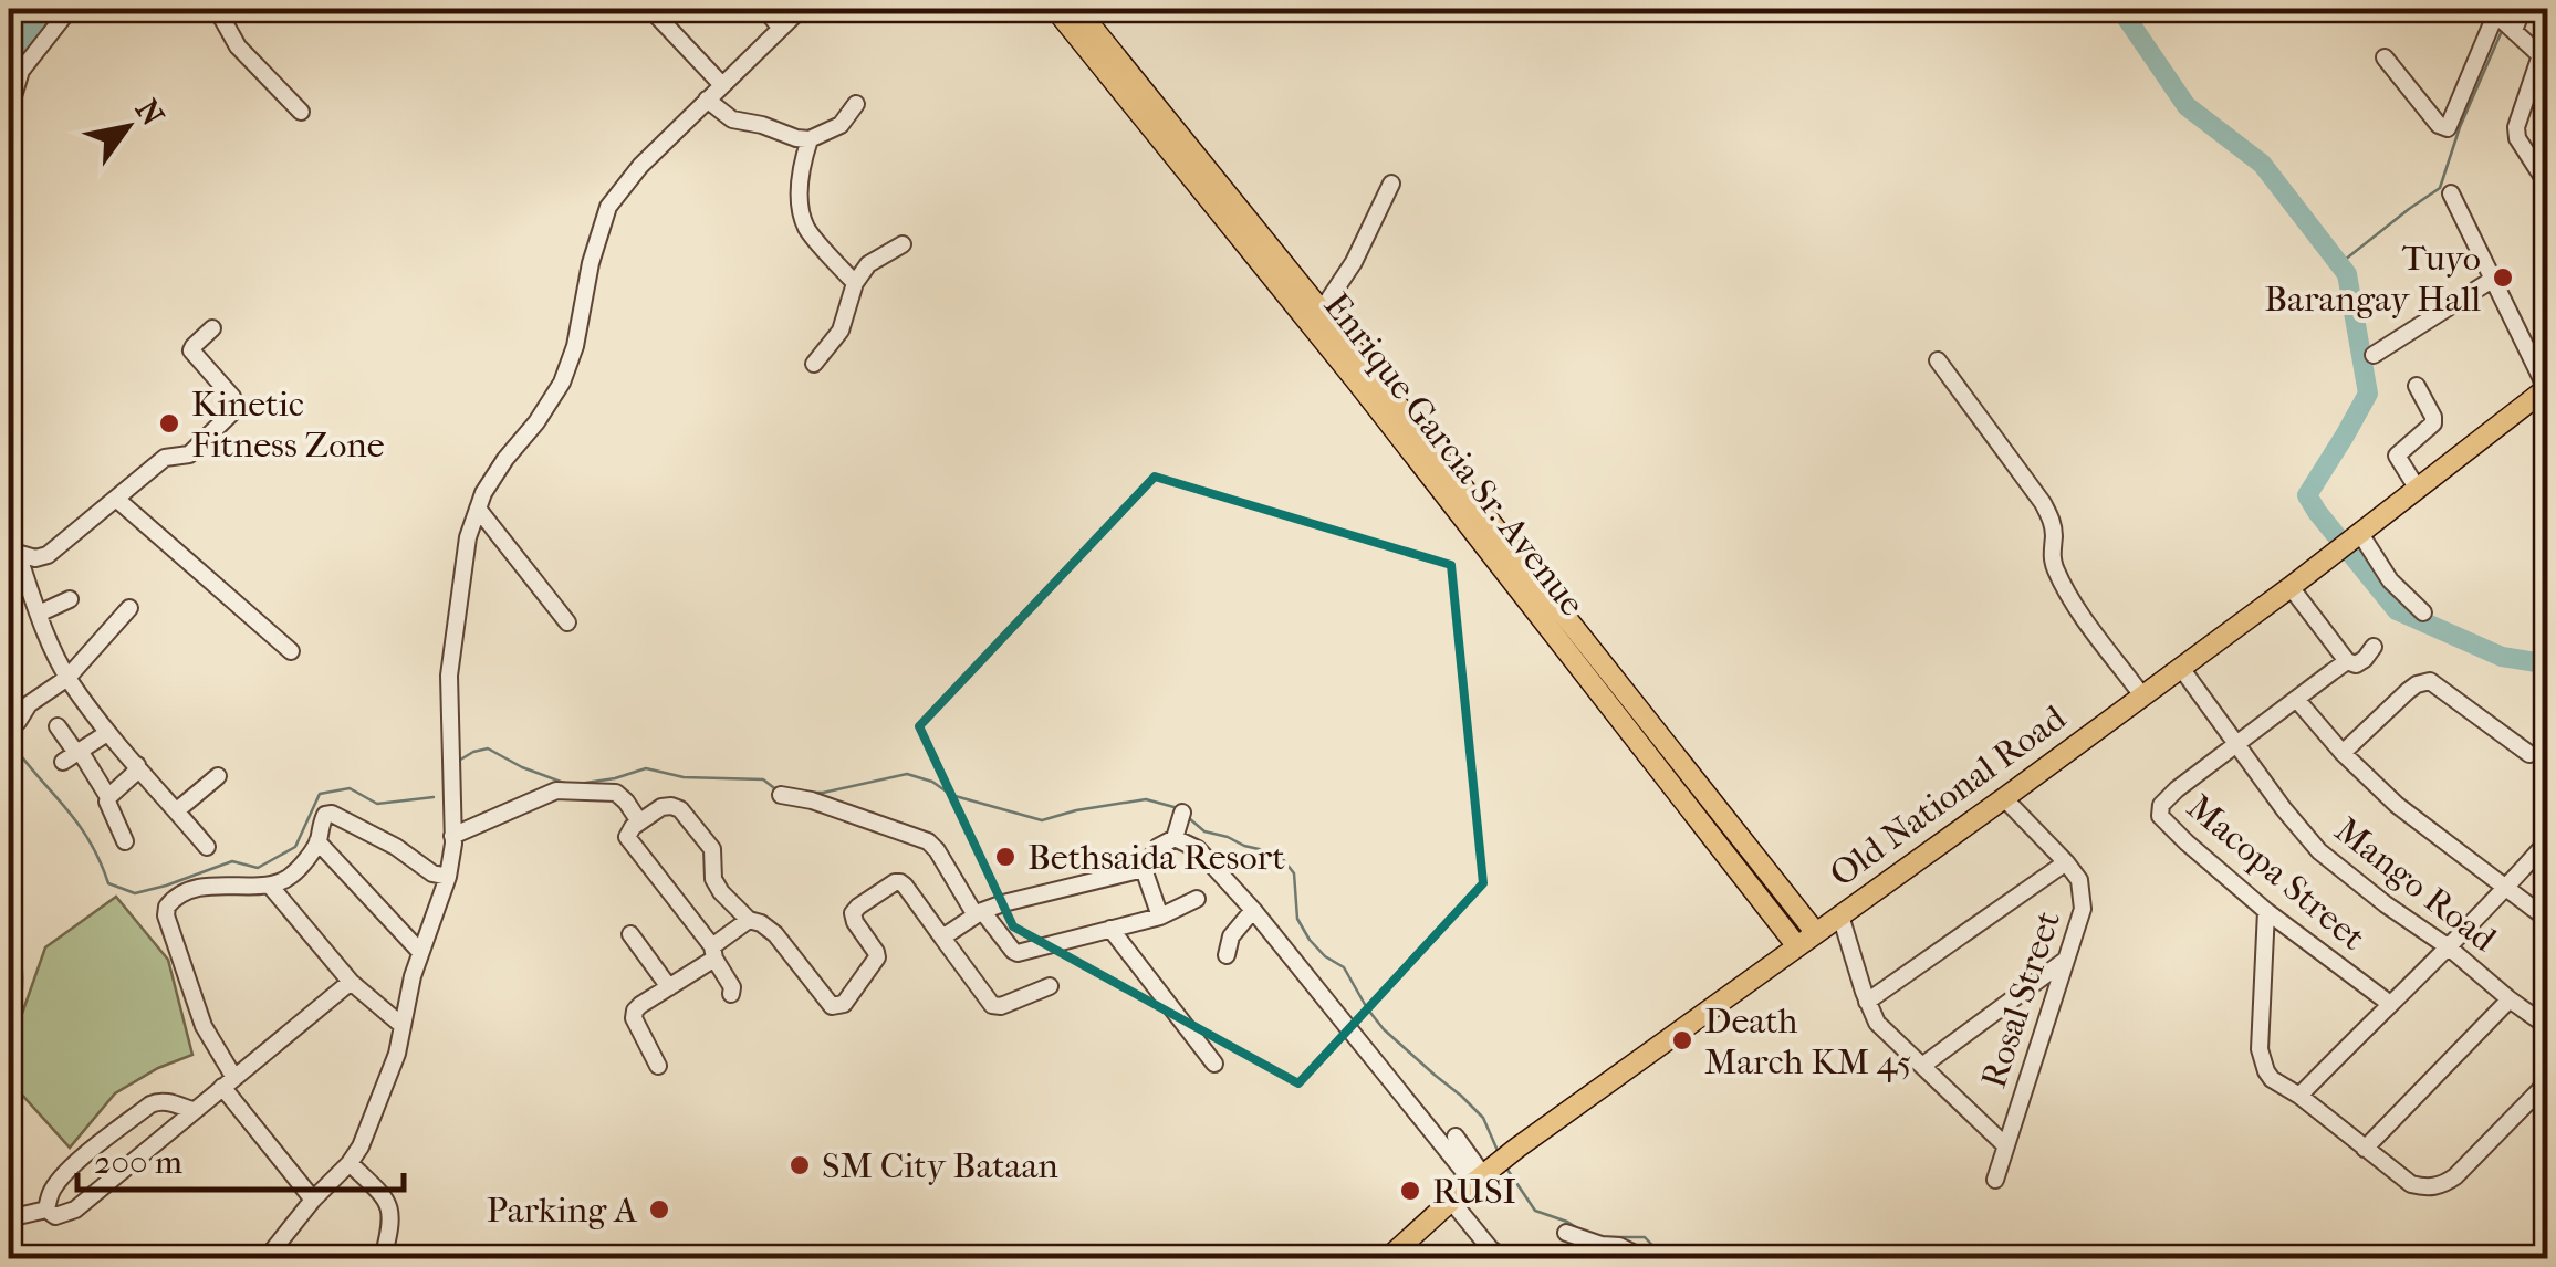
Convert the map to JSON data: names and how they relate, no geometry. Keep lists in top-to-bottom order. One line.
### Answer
{"streets":{"main road":["Enrique Garcia Sr. Avenue","Old National Road"],"street":["Macopa Street","Mango Road","Rosal Street"]},"crossings":[["Enrique Garcia Sr. Avenue","Old National Road"],["Old National Road","Mango Road"],["Old National Road","Rosal Street"],["Macopa Street","Mango Road"]],"places":["Tuyo Barangay Hall","Kinetic Fitness Zone","Bethsaida Resort","Death March KM 45","SM City Bataan","RUSI","Parking A"],"scale_bar":"200 m","north":"top right"}
